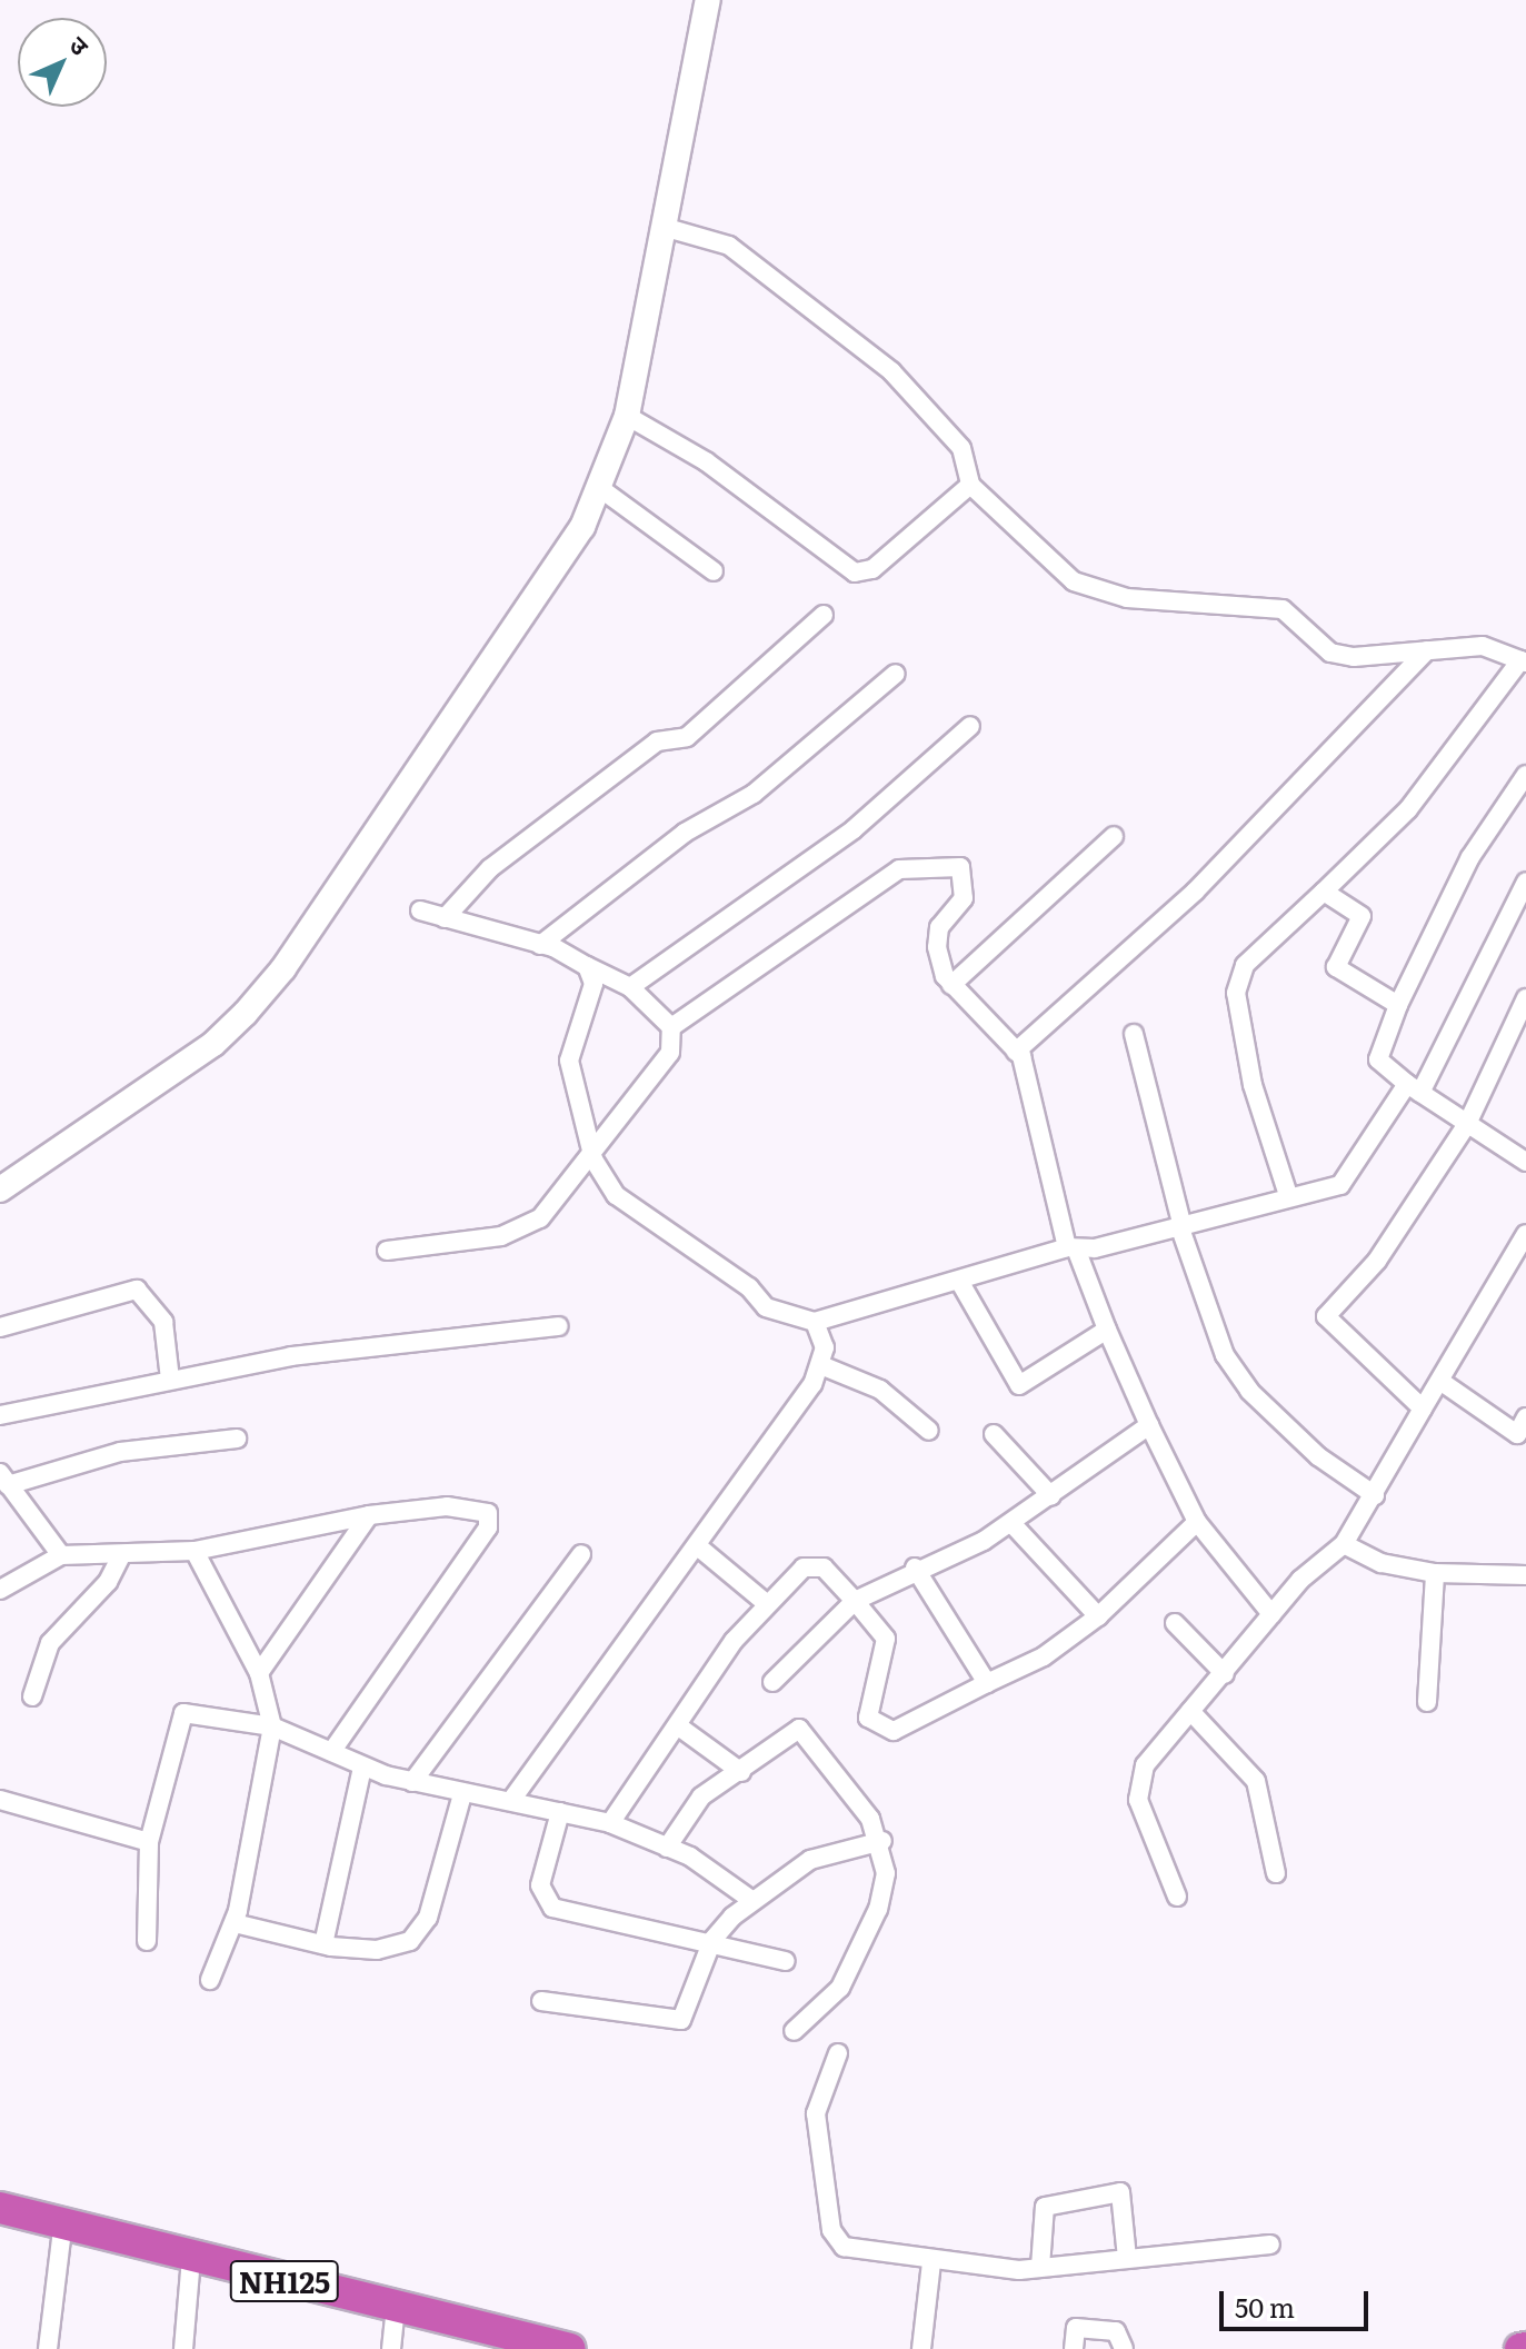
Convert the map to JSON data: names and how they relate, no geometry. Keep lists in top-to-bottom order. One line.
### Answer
{"streets":{"highway":["NH125"]},"scale_bar":"50 m","north":"top right"}
